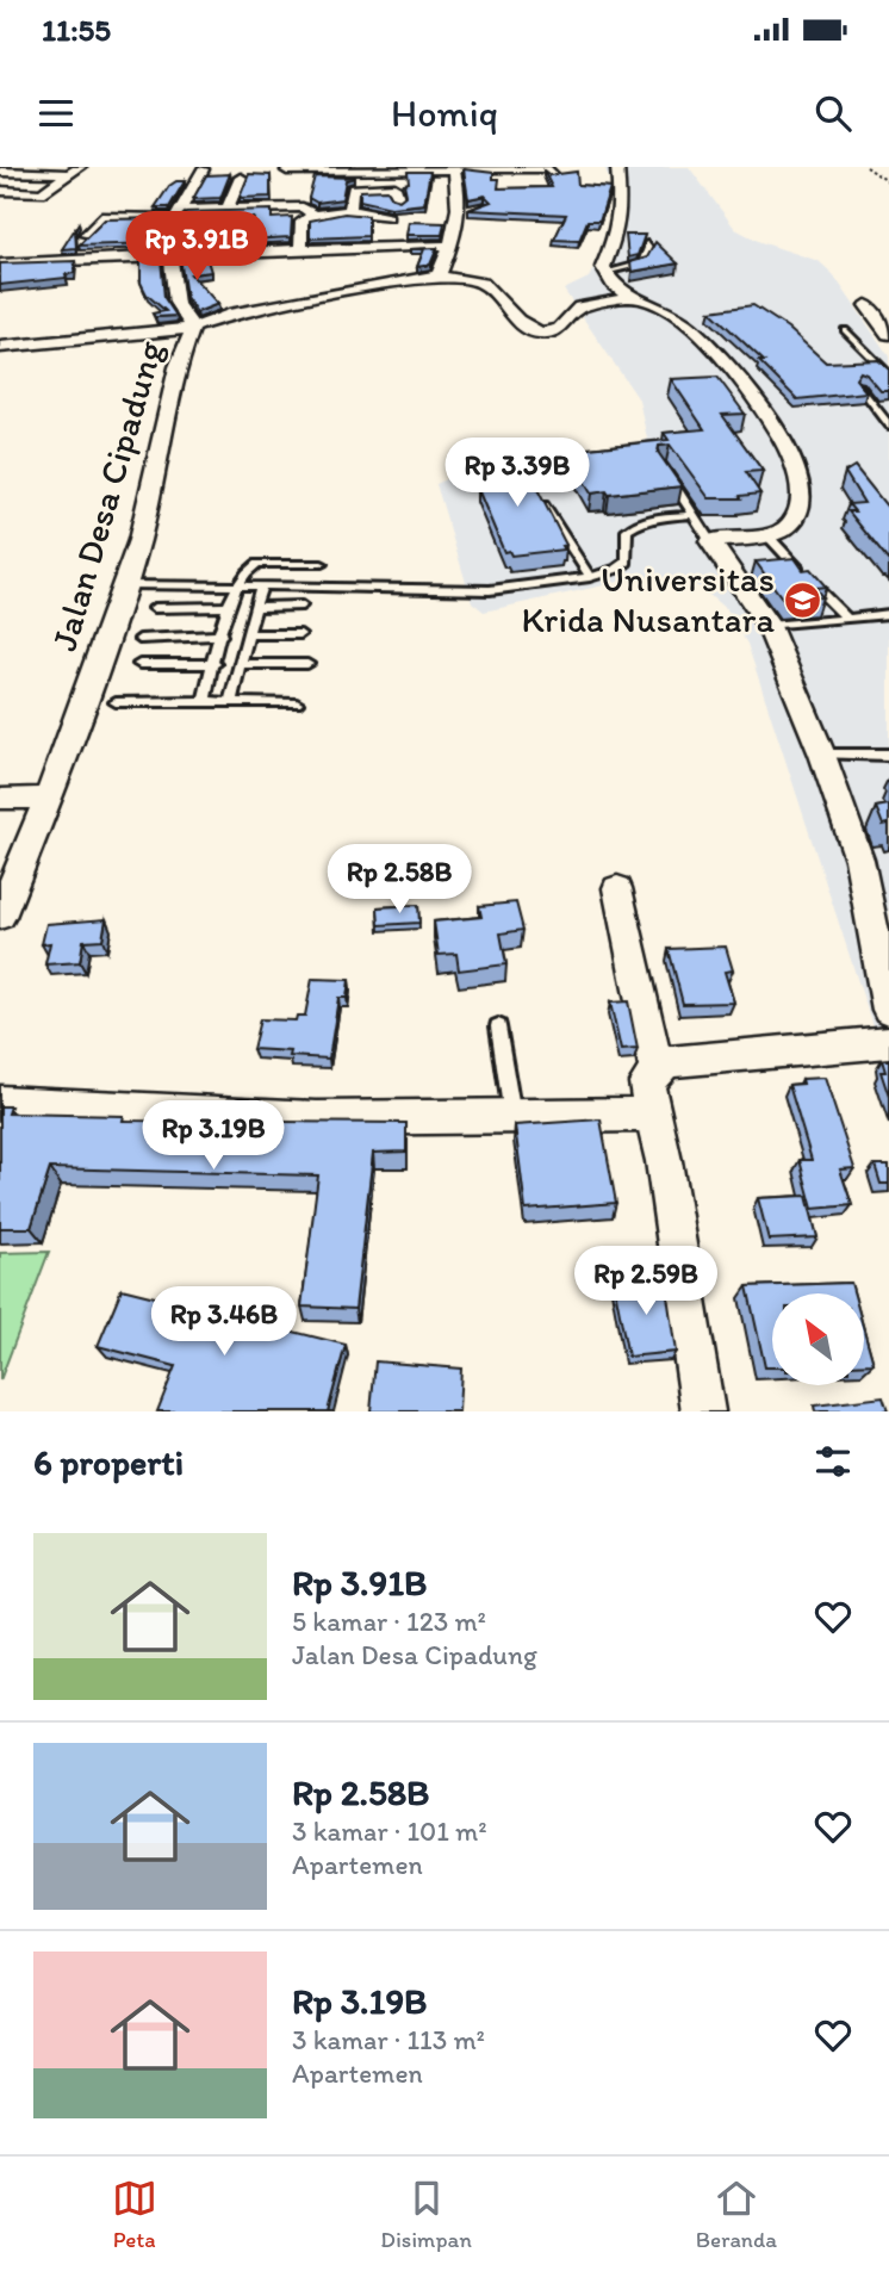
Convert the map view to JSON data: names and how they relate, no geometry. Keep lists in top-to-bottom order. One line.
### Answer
{"streets":{"street":["Jalan Desa Cipadung"]},"places":{"school or university":["Universitas Krida Nusantara"]},"north":"top left","page":{"status":"11:55","header":"Homiq","price":["Rp 3.91B","Rp 3.39B","Rp 2.58B","Rp 3.19B","Rp 2.59B","Rp 3.46B"],"heading":"6 properti","list":[{"name":"Rp 3.91B","note":"5 kamar · 123 m² · Jalan Desa Cipadung"},{"name":"Rp 2.58B","note":"3 kamar · 101 m² · Apartemen"},{"name":"Rp 3.19B","note":"3 kamar · 113 m² · Apartemen"}],"tabs":["Peta","Disimpan","Beranda"]}}
